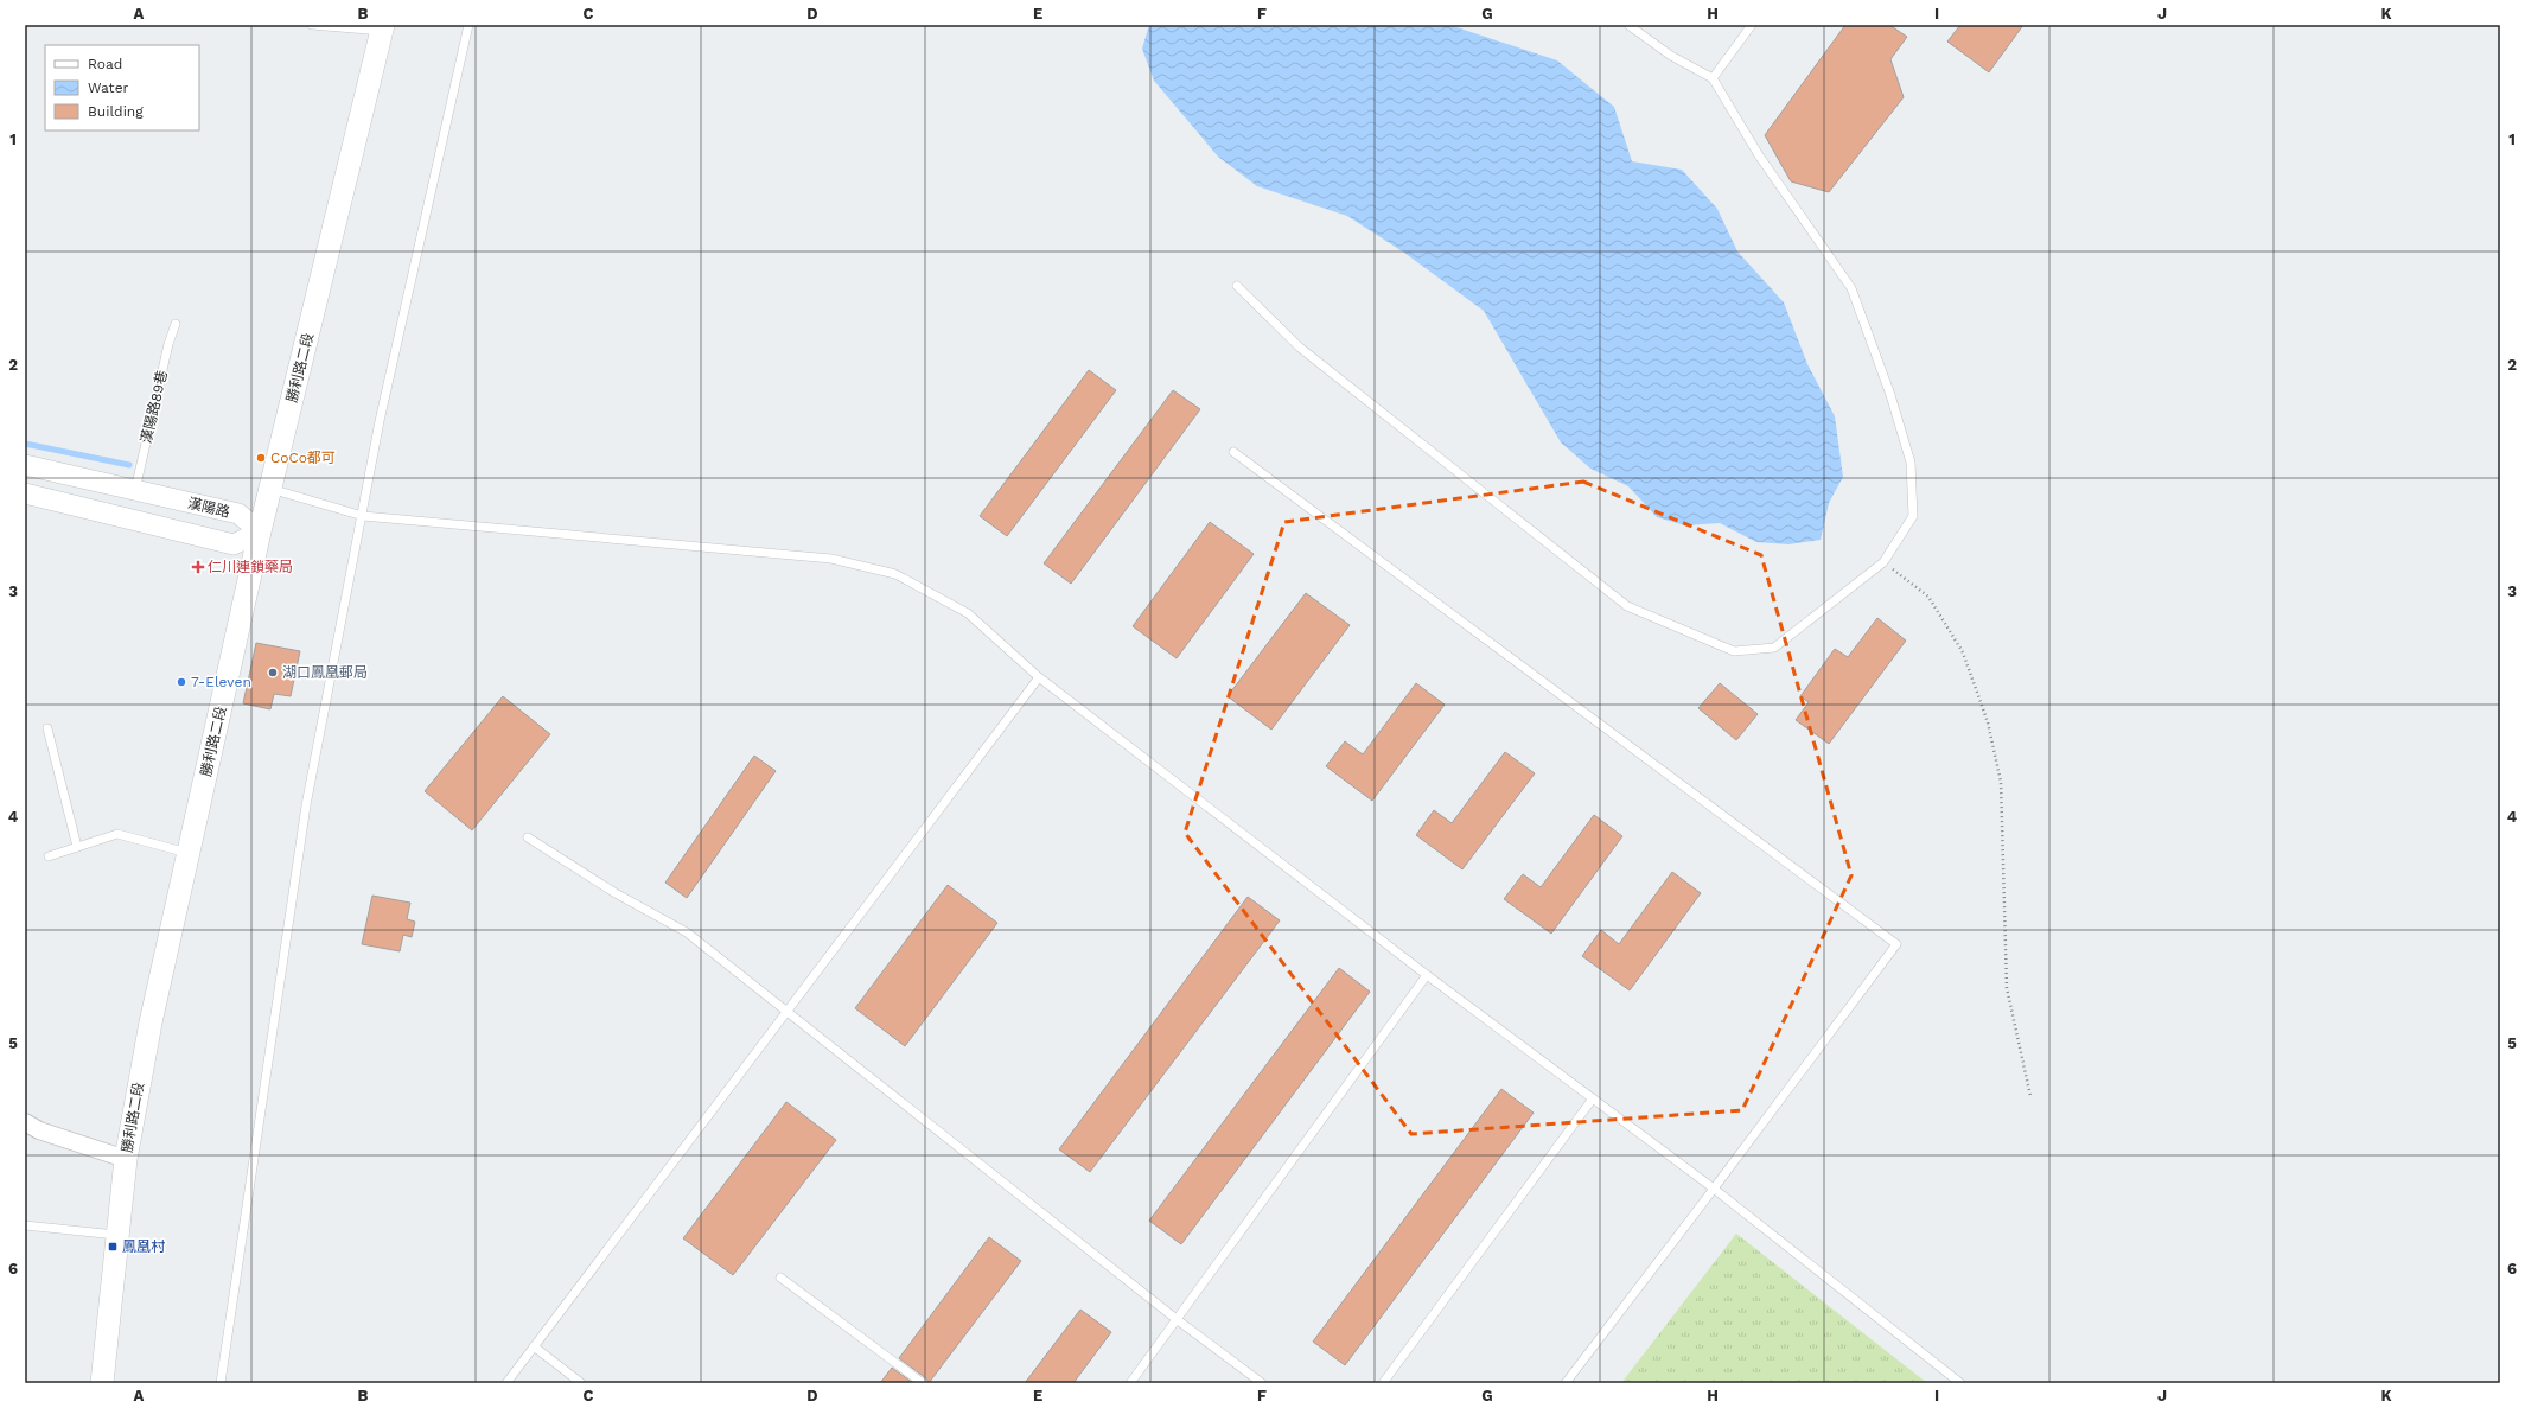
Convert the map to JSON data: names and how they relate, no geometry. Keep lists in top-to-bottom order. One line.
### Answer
{"streets":{"main road":["勝利路二段"],"street":["漢陽路"],"lane":["漢陽路89巷"]},"crossings":[["勝利路二段","漢陽路"],["漢陽路89巷","漢陽路"]],"places":{"other":["CoCo都可","湖口鳳凰郵局","7-Eleven"],"health":["仁川連鎖藥局"],"transit":["鳳凰村"]},"legend":["Road","Water","Building"],"grid":{"columns":["A","B","C","D","E","F","G","H","I","J","K"],"rows":["1","2","3","4","5","6"]}}
